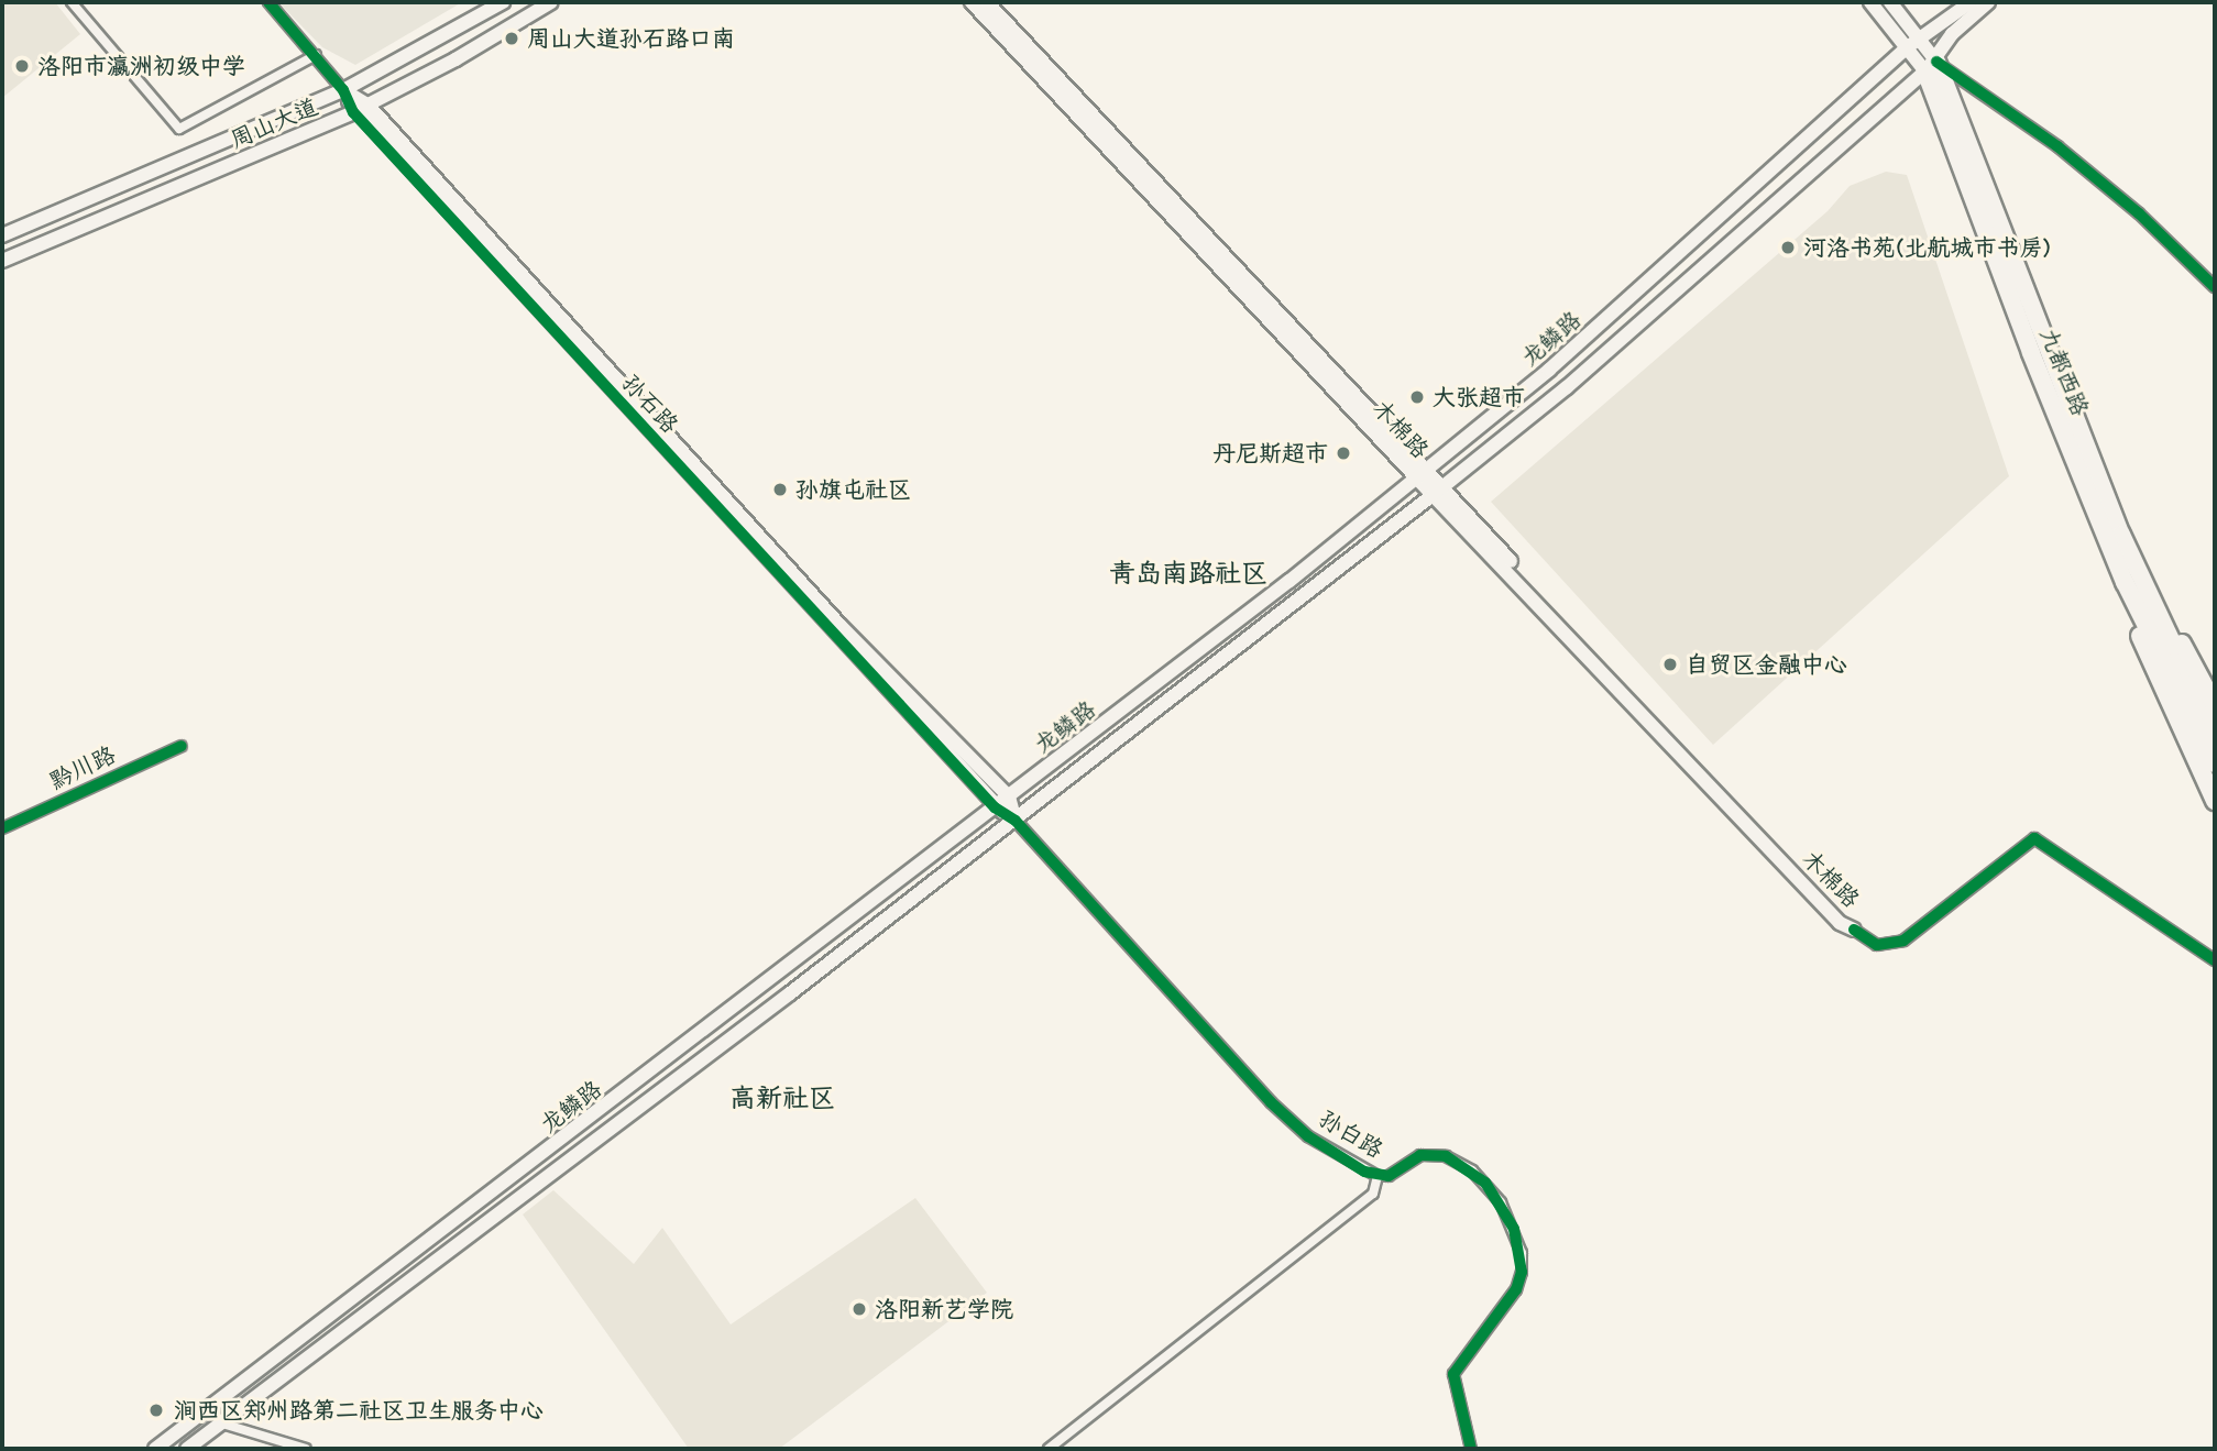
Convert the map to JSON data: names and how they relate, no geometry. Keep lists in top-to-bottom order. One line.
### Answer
{"streets":{"highway":["九都西路"],"main road":["周山大道","龙鳞路","孙石路","木棉路"],"street":["黔川路","孙白路"]},"crossings":[["周山大道","孙石路"],["龙鳞路","九都西路"],["龙鳞路","孙石路"],["龙鳞路","木棉路"],["龙鳞路","孙白路"],["孙石路","孙白路"]],"districts":["青岛南路社区","高新社区"],"places":["周山大道孙石路口南","洛阳市瀛洲初级中学","河洛书苑(北航城市书房)","大张超市","丹尼斯超市","孙旗屯社区","自贸区金融中心","洛阳新艺学院","涧西区郑州路第二社区卫生服务中心"]}
